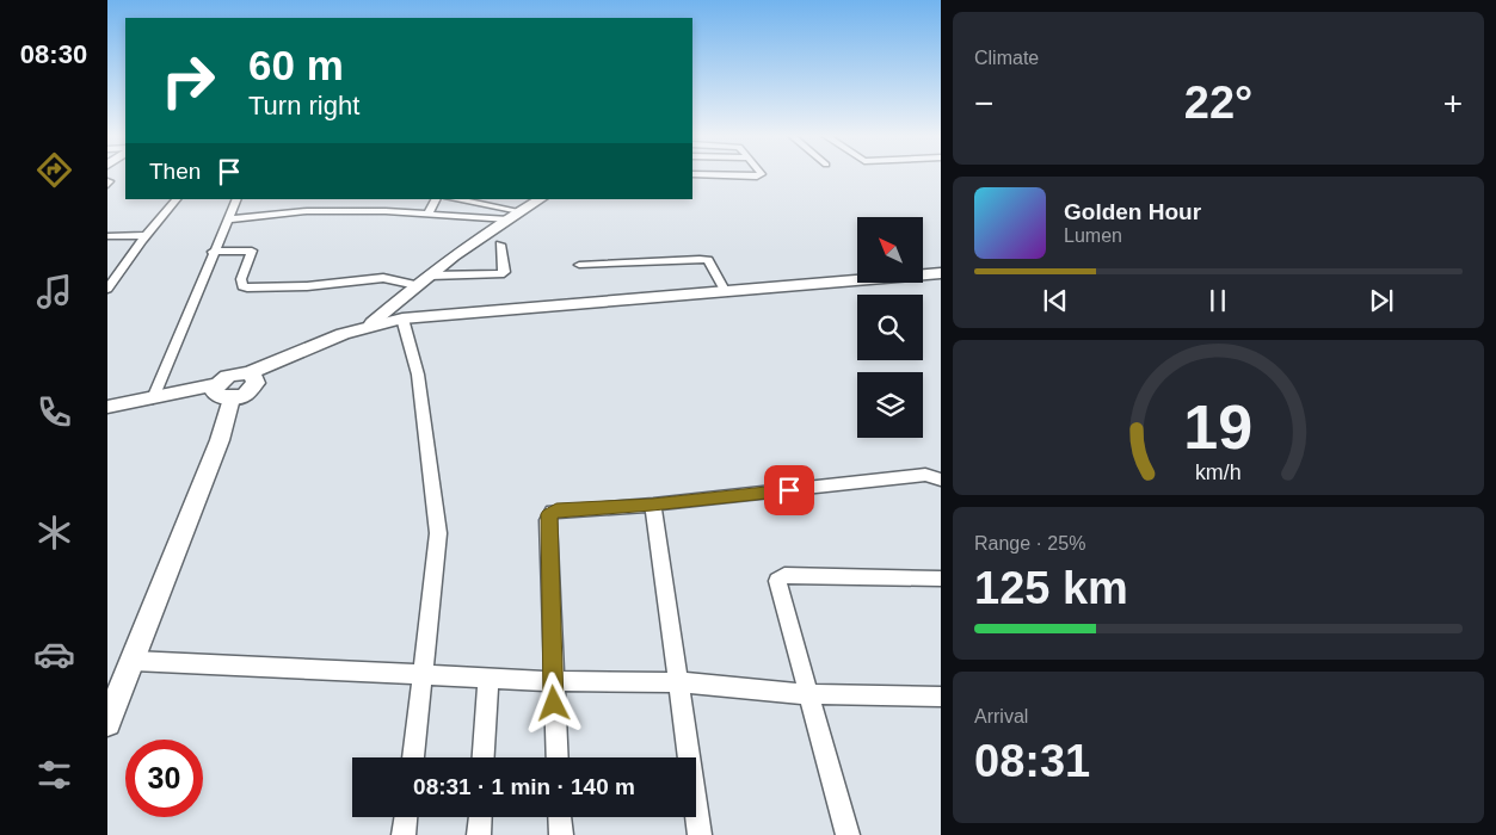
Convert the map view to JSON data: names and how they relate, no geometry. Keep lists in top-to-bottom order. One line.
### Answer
{"north":"top left","page":{"tabs":"08:30","tile":["Climate",["Range · 25%","125 km"],["Arrival","08:31"]],"turn":["60 m","Turn right"],"heat":["−","22°","+"],"then":"Then","song":["Golden Hour","Lumen"],"limit":"30","trip":"08:31 · 1 min · 140 m","gauge":["19","km/h"]}}
